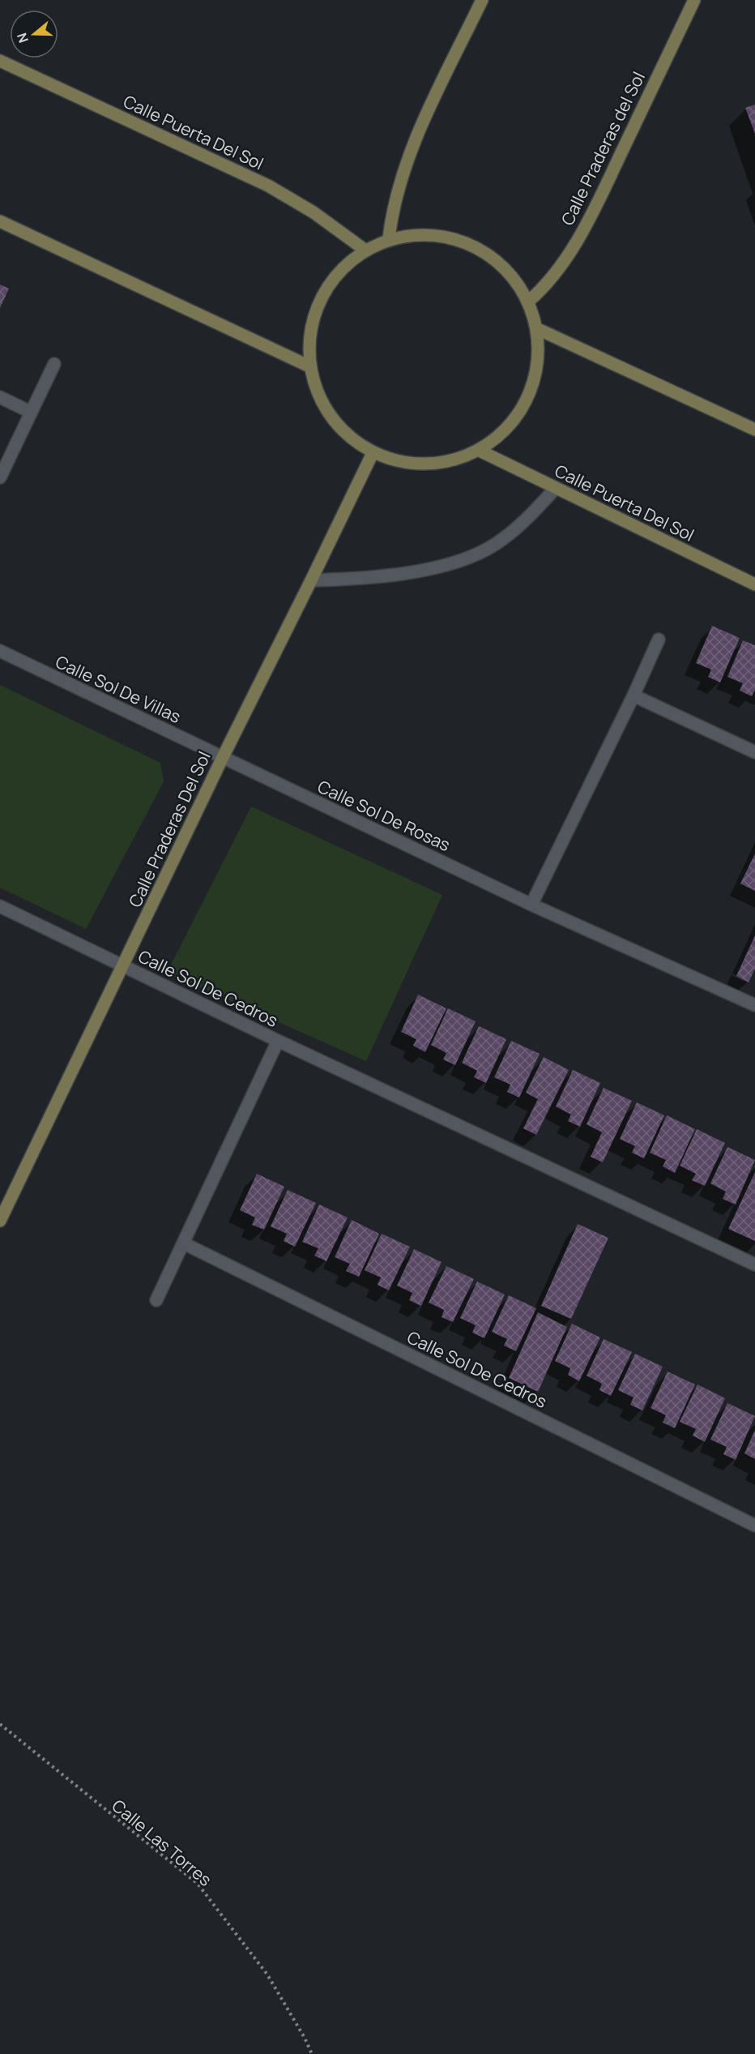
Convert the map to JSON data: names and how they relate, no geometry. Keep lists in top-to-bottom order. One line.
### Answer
{"streets":{"street":["Calle Puerta Del Sol","Calle Praderas del Sol","Calle Sol De Villas","Calle Sol De Rosas","Calle Praderas Del Sol","Calle Sol De Cedros"],"path":["Calle Las Torres"]},"crossings":[["Calle Sol De Villas","Calle Sol De Rosas"],["Calle Sol De Villas","Calle Praderas Del Sol"],["Calle Sol De Rosas","Calle Praderas Del Sol"],["Calle Praderas Del Sol","Calle Sol De Cedros"]],"north":"left"}
